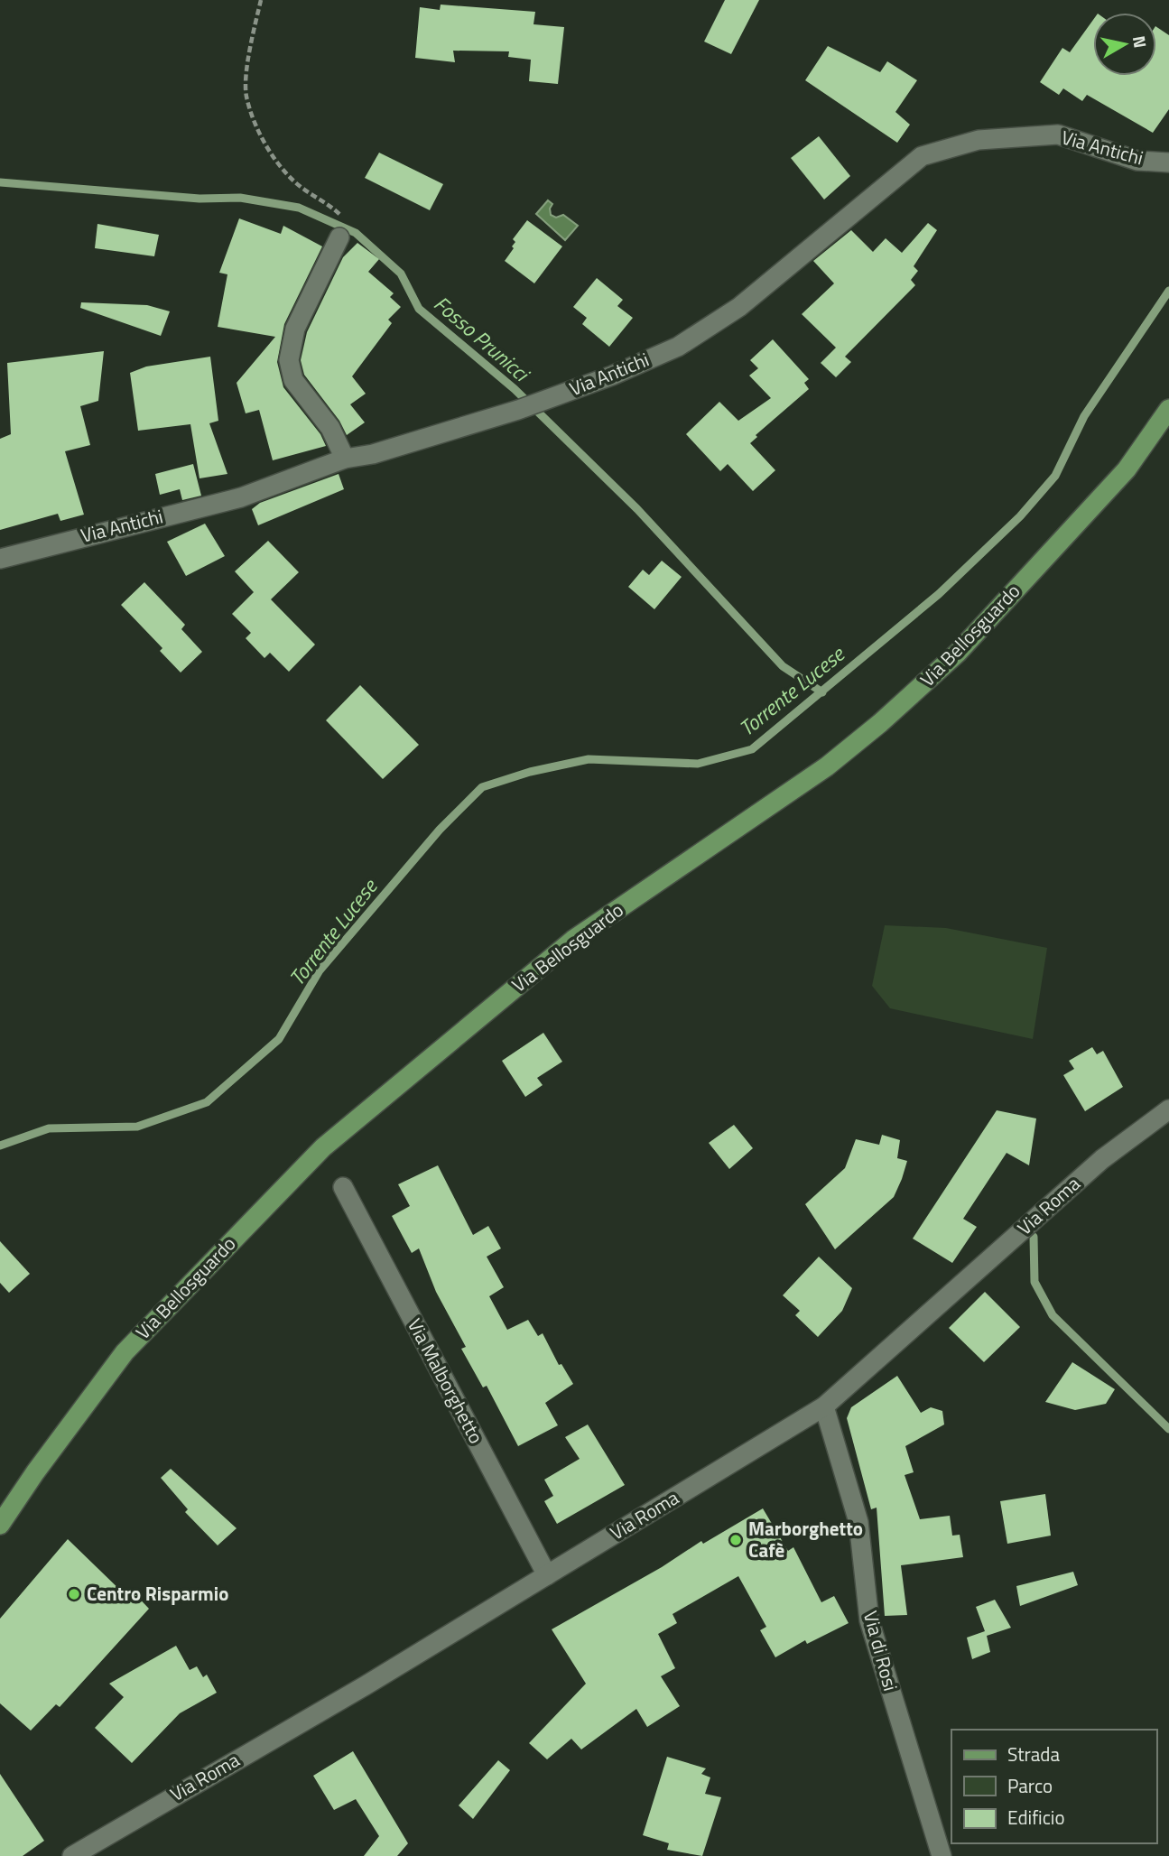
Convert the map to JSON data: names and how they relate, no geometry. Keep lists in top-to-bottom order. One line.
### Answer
{"streets":{"main road":["Via Bellosguardo"],"street":["Via Antichi","Via Roma","Via Malborghetto","Via di Rosi"]},"crossings":[["Via Roma","Via Malborghetto"],["Via Roma","Via di Rosi"]],"water":["Fosso Prunicci","Torrente Lucese"],"places":["Marborghetto Cafè","Centro Risparmio"],"legend":["Strada","Parco","Edificio"],"north":"right"}
